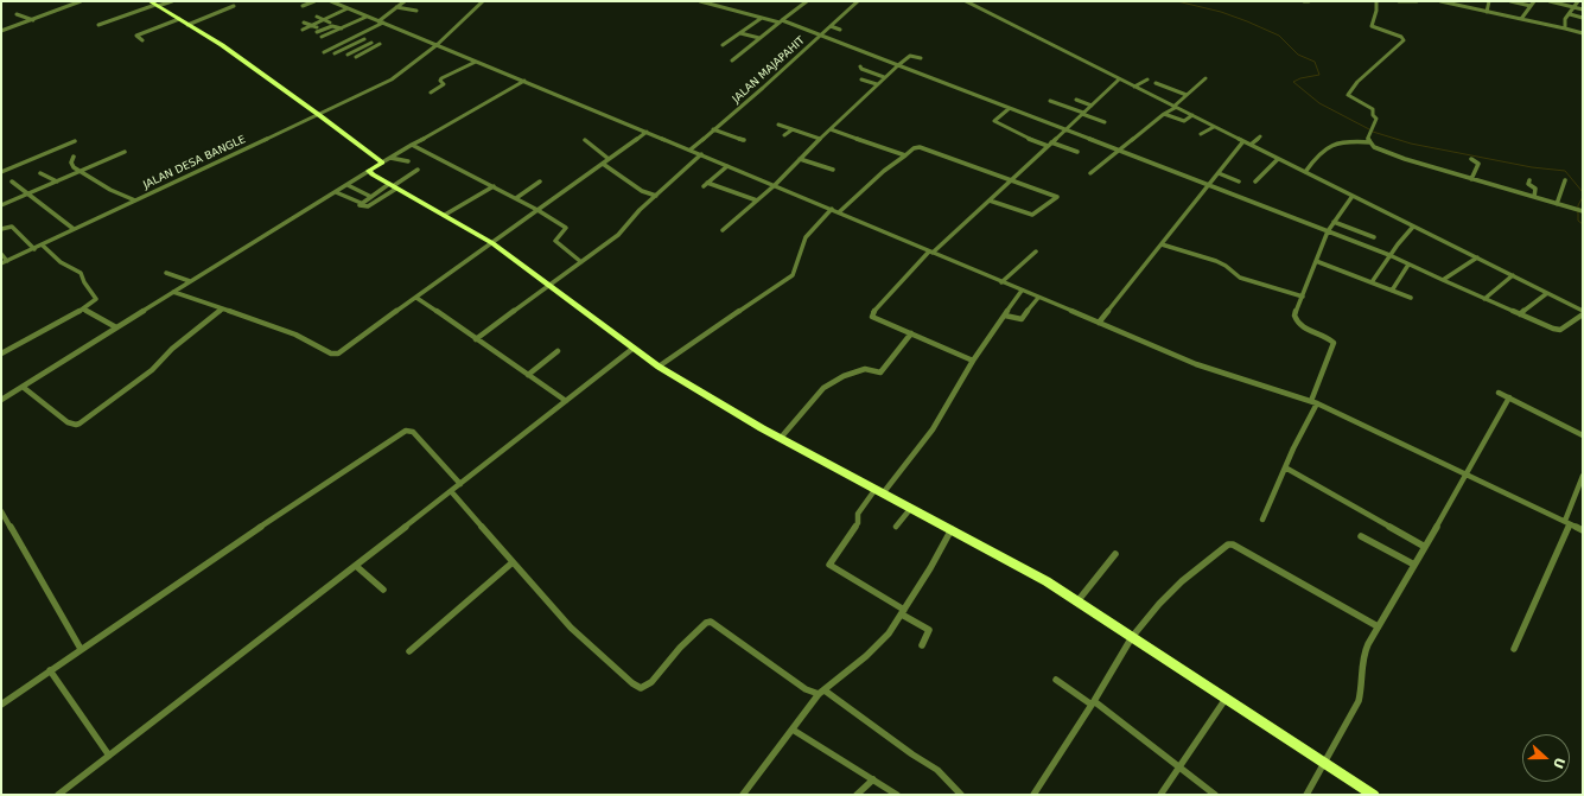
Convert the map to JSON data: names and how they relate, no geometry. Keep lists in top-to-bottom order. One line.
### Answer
{"streets":{"street":["JALAN MAJAPAHIT","JALAN DESA BANGLE"]},"north":"right"}
